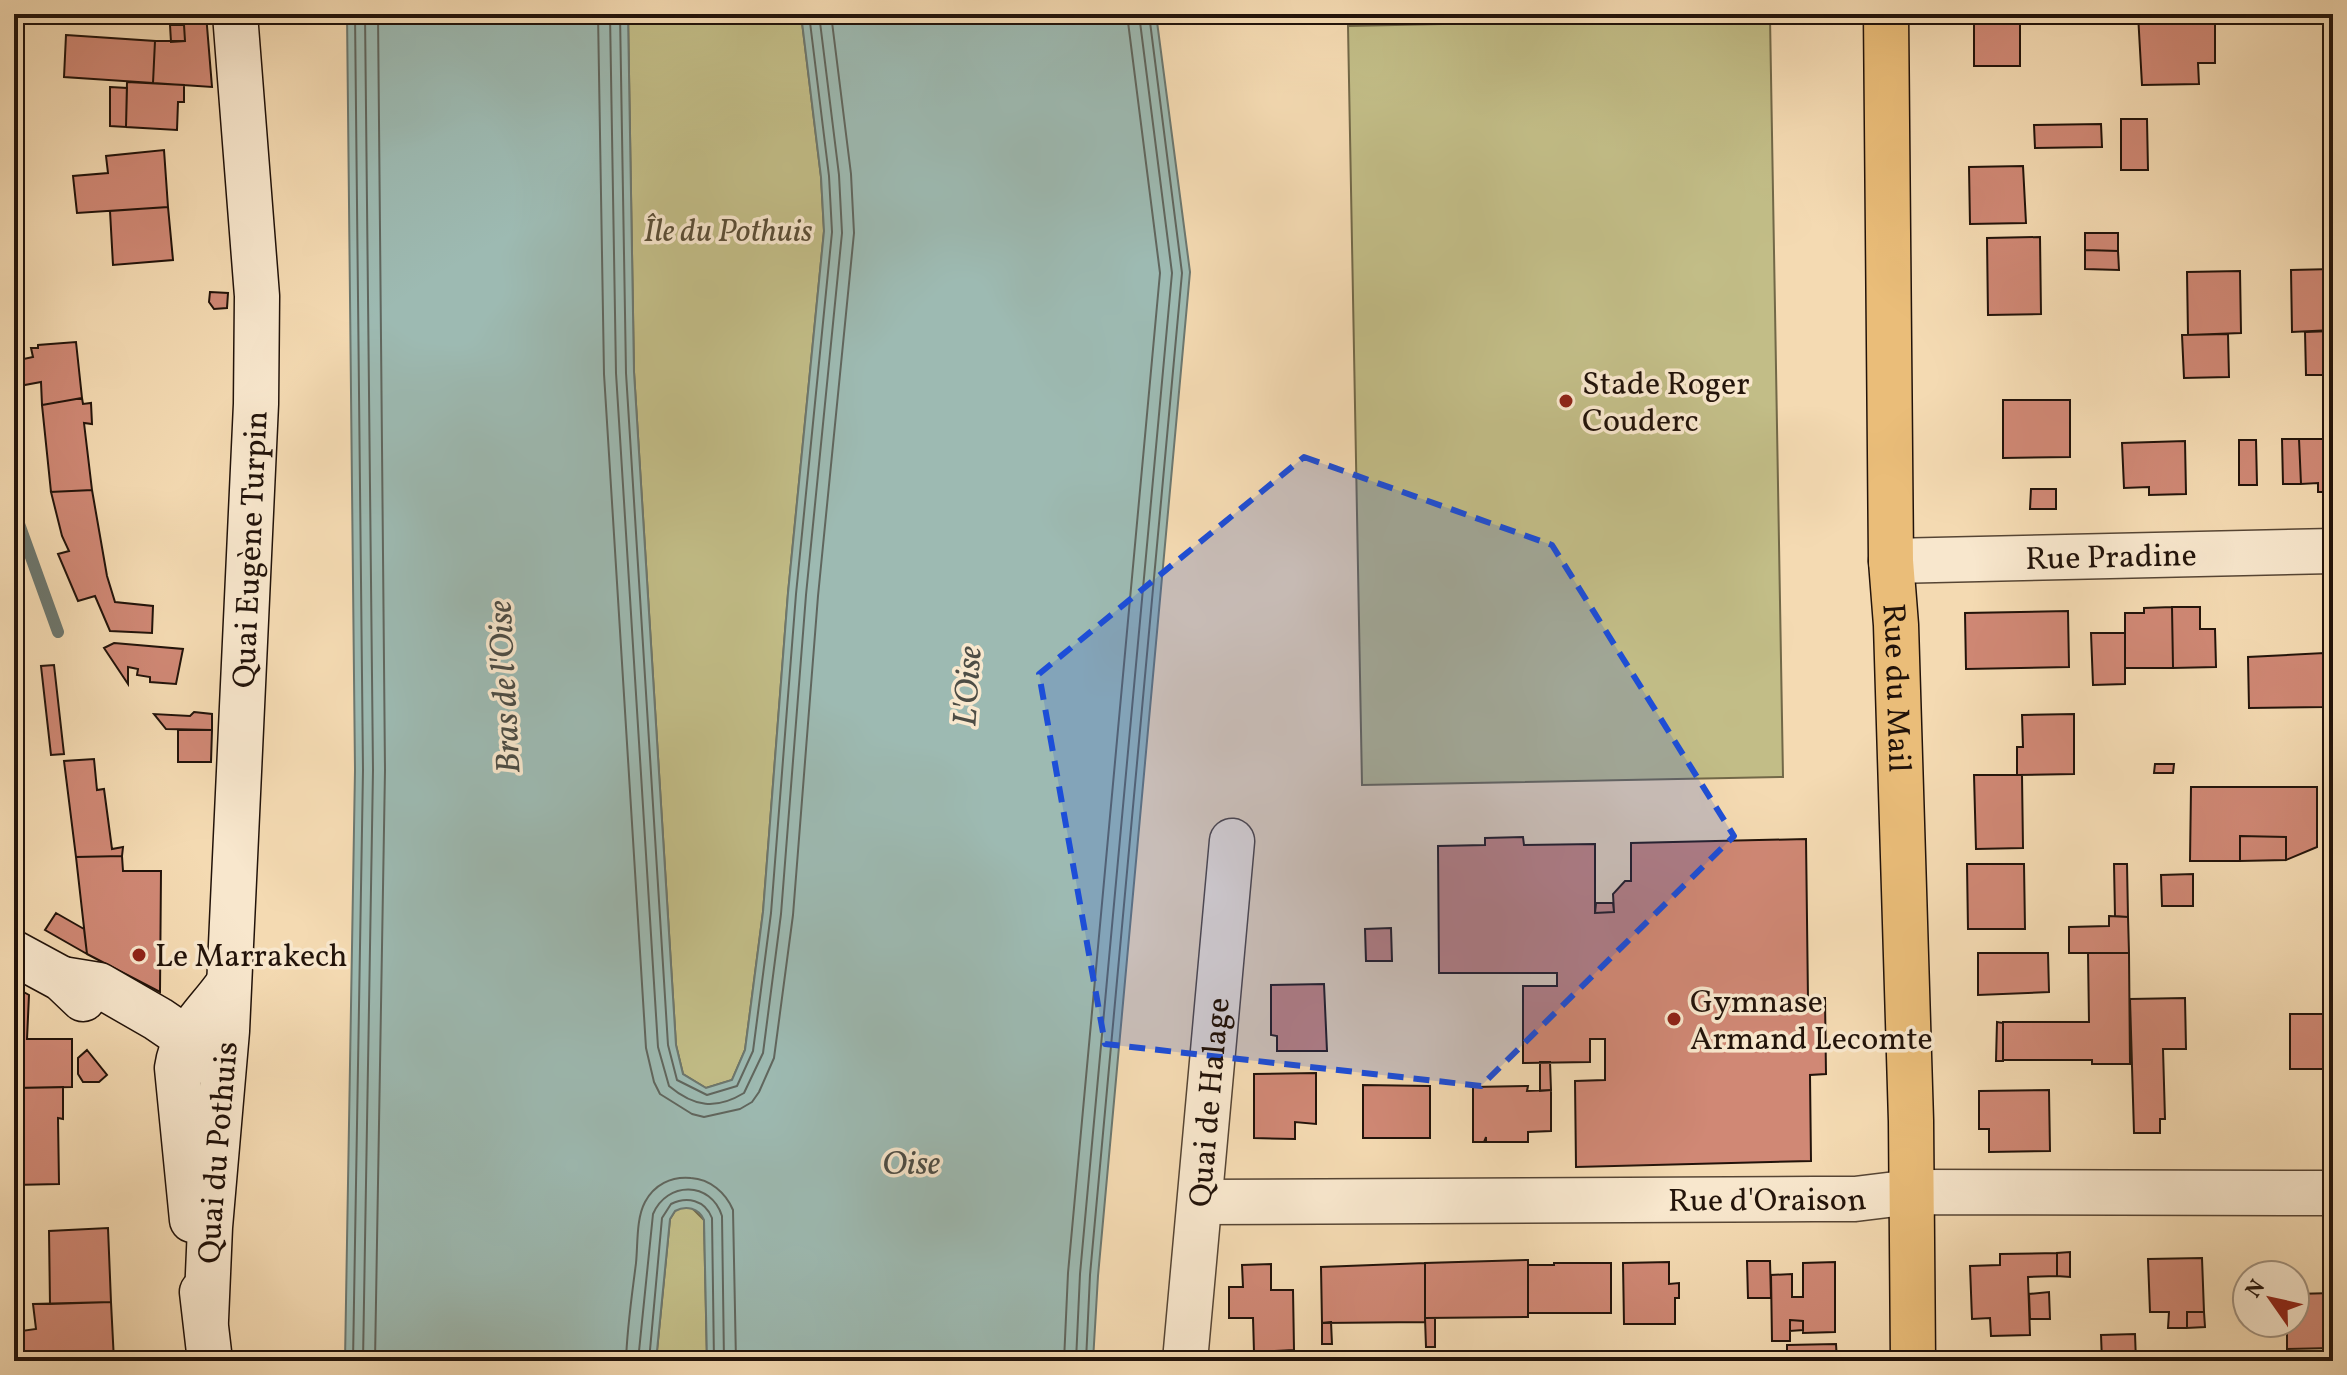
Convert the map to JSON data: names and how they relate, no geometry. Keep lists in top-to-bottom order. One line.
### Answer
{"streets":{"main road":["Rue du Mail"],"street":["Quai Eugène Turpin","Rue Pradine","Quai de Halage","Quai du Pothuis","Rue d'Oraison"]},"crossings":[["Quai Eugène Turpin","Quai du Pothuis"],["Rue Pradine","Rue du Mail"],["Rue du Mail","Rue d'Oraison"],["Quai de Halage","Rue d'Oraison"]],"water":["L'Oise","Bras de l'Oise","Oise"],"parks":["Île du Pothuis"],"places":["Stade Roger Couderc","Le Marrakech","Gymnase Armand Lecomte"],"north":"top left"}
